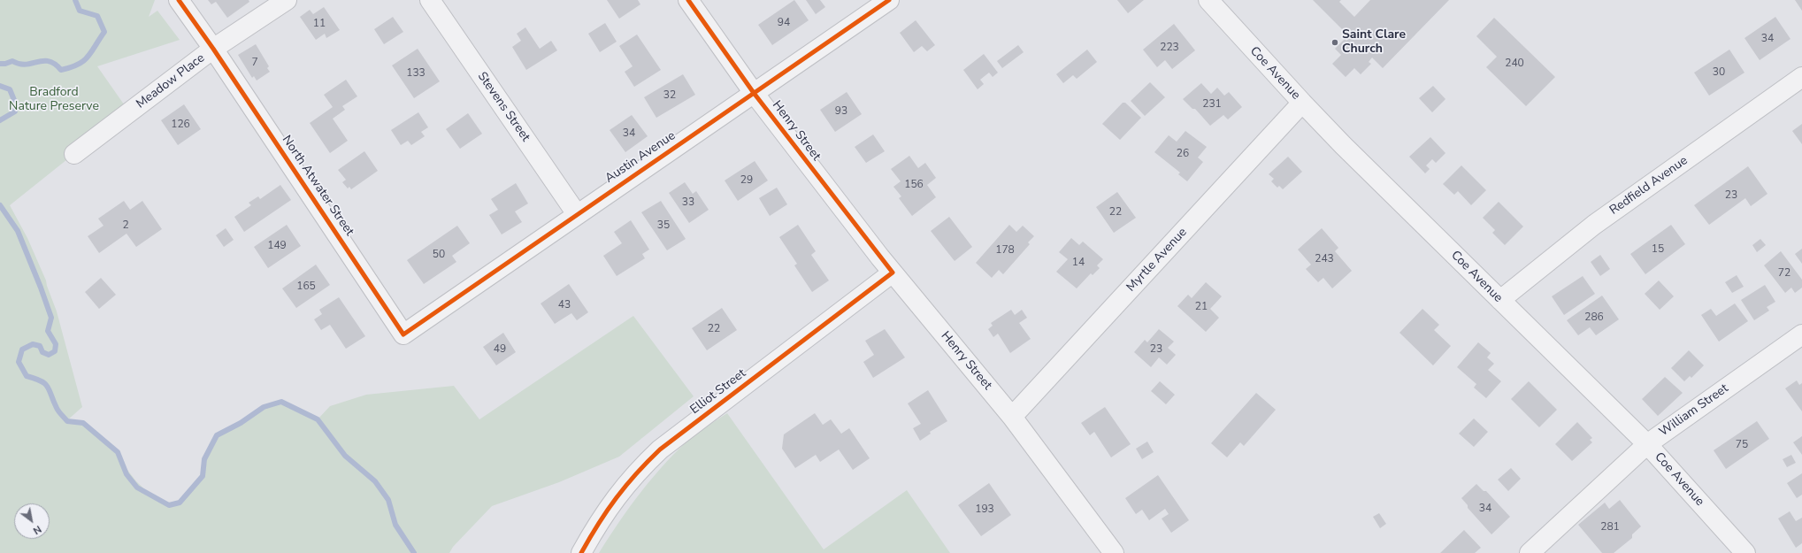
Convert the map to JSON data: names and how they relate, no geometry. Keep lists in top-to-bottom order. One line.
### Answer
{"streets":{"street":["Coe Avenue","Meadow Place","Stevens Street","Henry Street","Austin Avenue","North Atwater Street","Redfield Avenue","Myrtle Avenue","Elliot Street","William Street"]},"crossings":[["Coe Avenue","Redfield Avenue"],["Coe Avenue","Myrtle Avenue"],["Coe Avenue","William Street"],["Meadow Place","North Atwater Street"],["Stevens Street","Austin Avenue"],["Henry Street","Austin Avenue"],["Henry Street","Myrtle Avenue"],["Henry Street","Elliot Street"],["Austin Avenue","North Atwater Street"]],"parks":["Bradford Nature Preserve"],"places":["Saint Clare Church"],"house_numbers":["94","11","34","223","7","240","30","133","32","231","93","126","34","26","29","156","23","33","22","2","35","149","15","178","50","243","14","72","165","43","21","286","22","49","23","75","34","193","281"],"north":"bottom right"}
